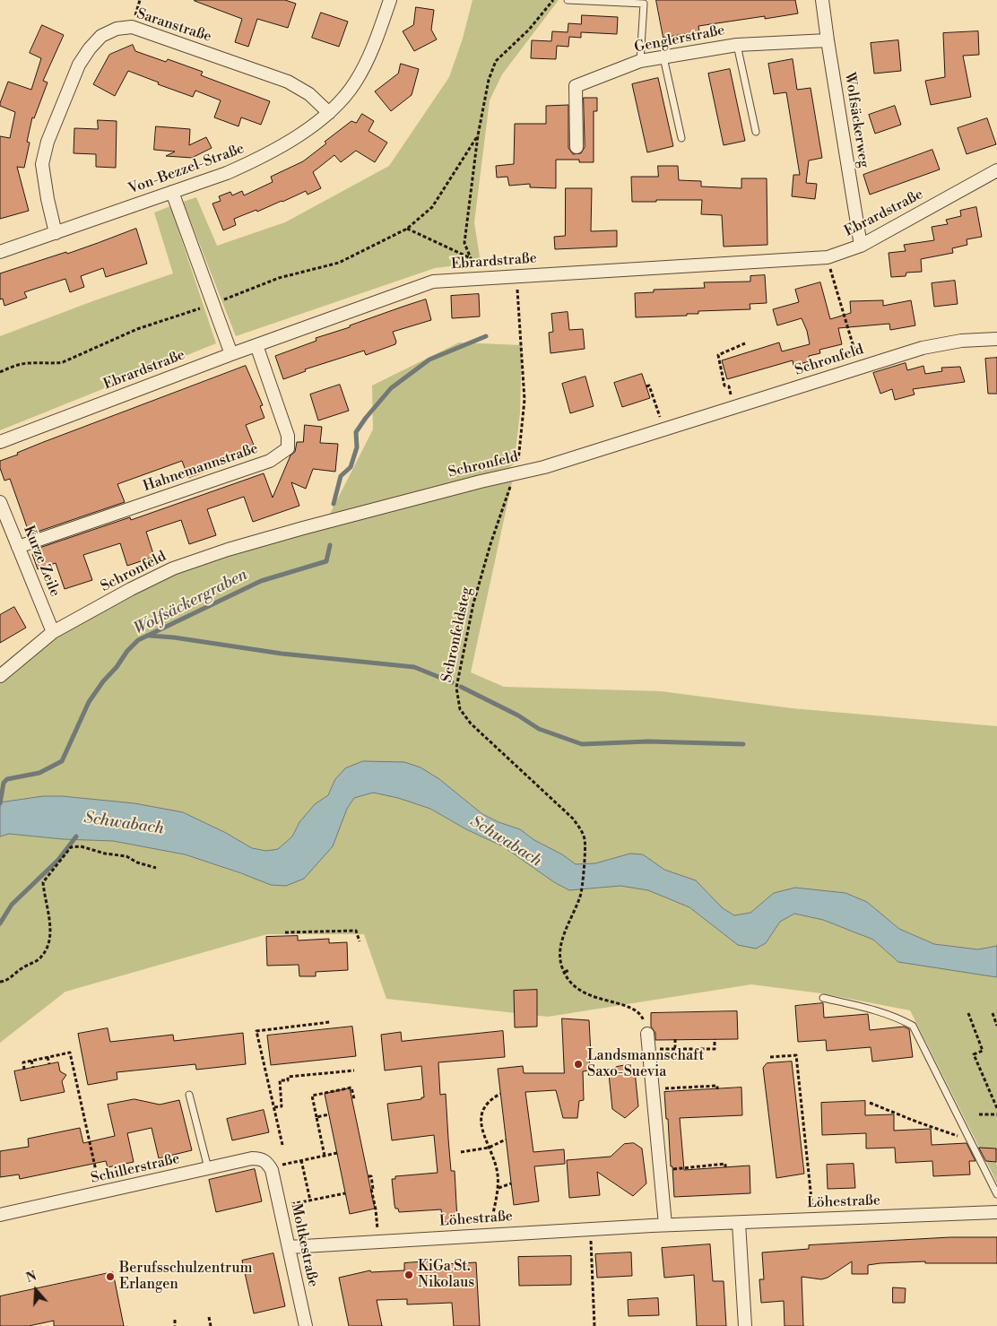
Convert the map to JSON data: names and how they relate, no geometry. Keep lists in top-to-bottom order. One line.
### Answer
{"streets":{"street":["Saranstraße","Genglerstraße","Wolfsäckerweg","Von-Bezzel-Straße","Ebrardstraße","Schronfeld","Hahnemannstraße","Kurze Zeile","Schillerstraße","Löhestraße","Moltkestraße"],"path":["Schronfeldsteg"]},"crossings":[["Saranstraße","Von-Bezzel-Straße"],["Genglerstraße","Wolfsäckerweg"],["Wolfsäckerweg","Ebrardstraße"],["Ebrardstraße","Hahnemannstraße"],["Ebrardstraße","Schronfeldsteg"],["Schronfeld","Kurze Zeile"],["Schronfeld","Schronfeldsteg"],["Hahnemannstraße","Kurze Zeile"],["Schillerstraße","Moltkestraße"],["Löhestraße","Moltkestraße"]],"water":["Wolfsäckergraben","Schwabach"],"places":["Landsmannschaft Saxo-Suevia","KiGa St. Nikolaus","Berufsschulzentrum Erlangen"],"north":"top"}
